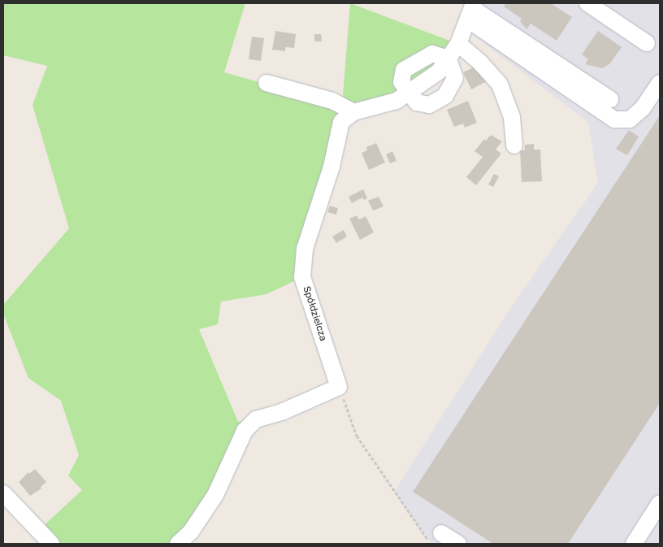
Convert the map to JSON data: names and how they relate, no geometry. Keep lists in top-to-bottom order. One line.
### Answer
{"streets":{"street":["Spółdzielcza"]}}
